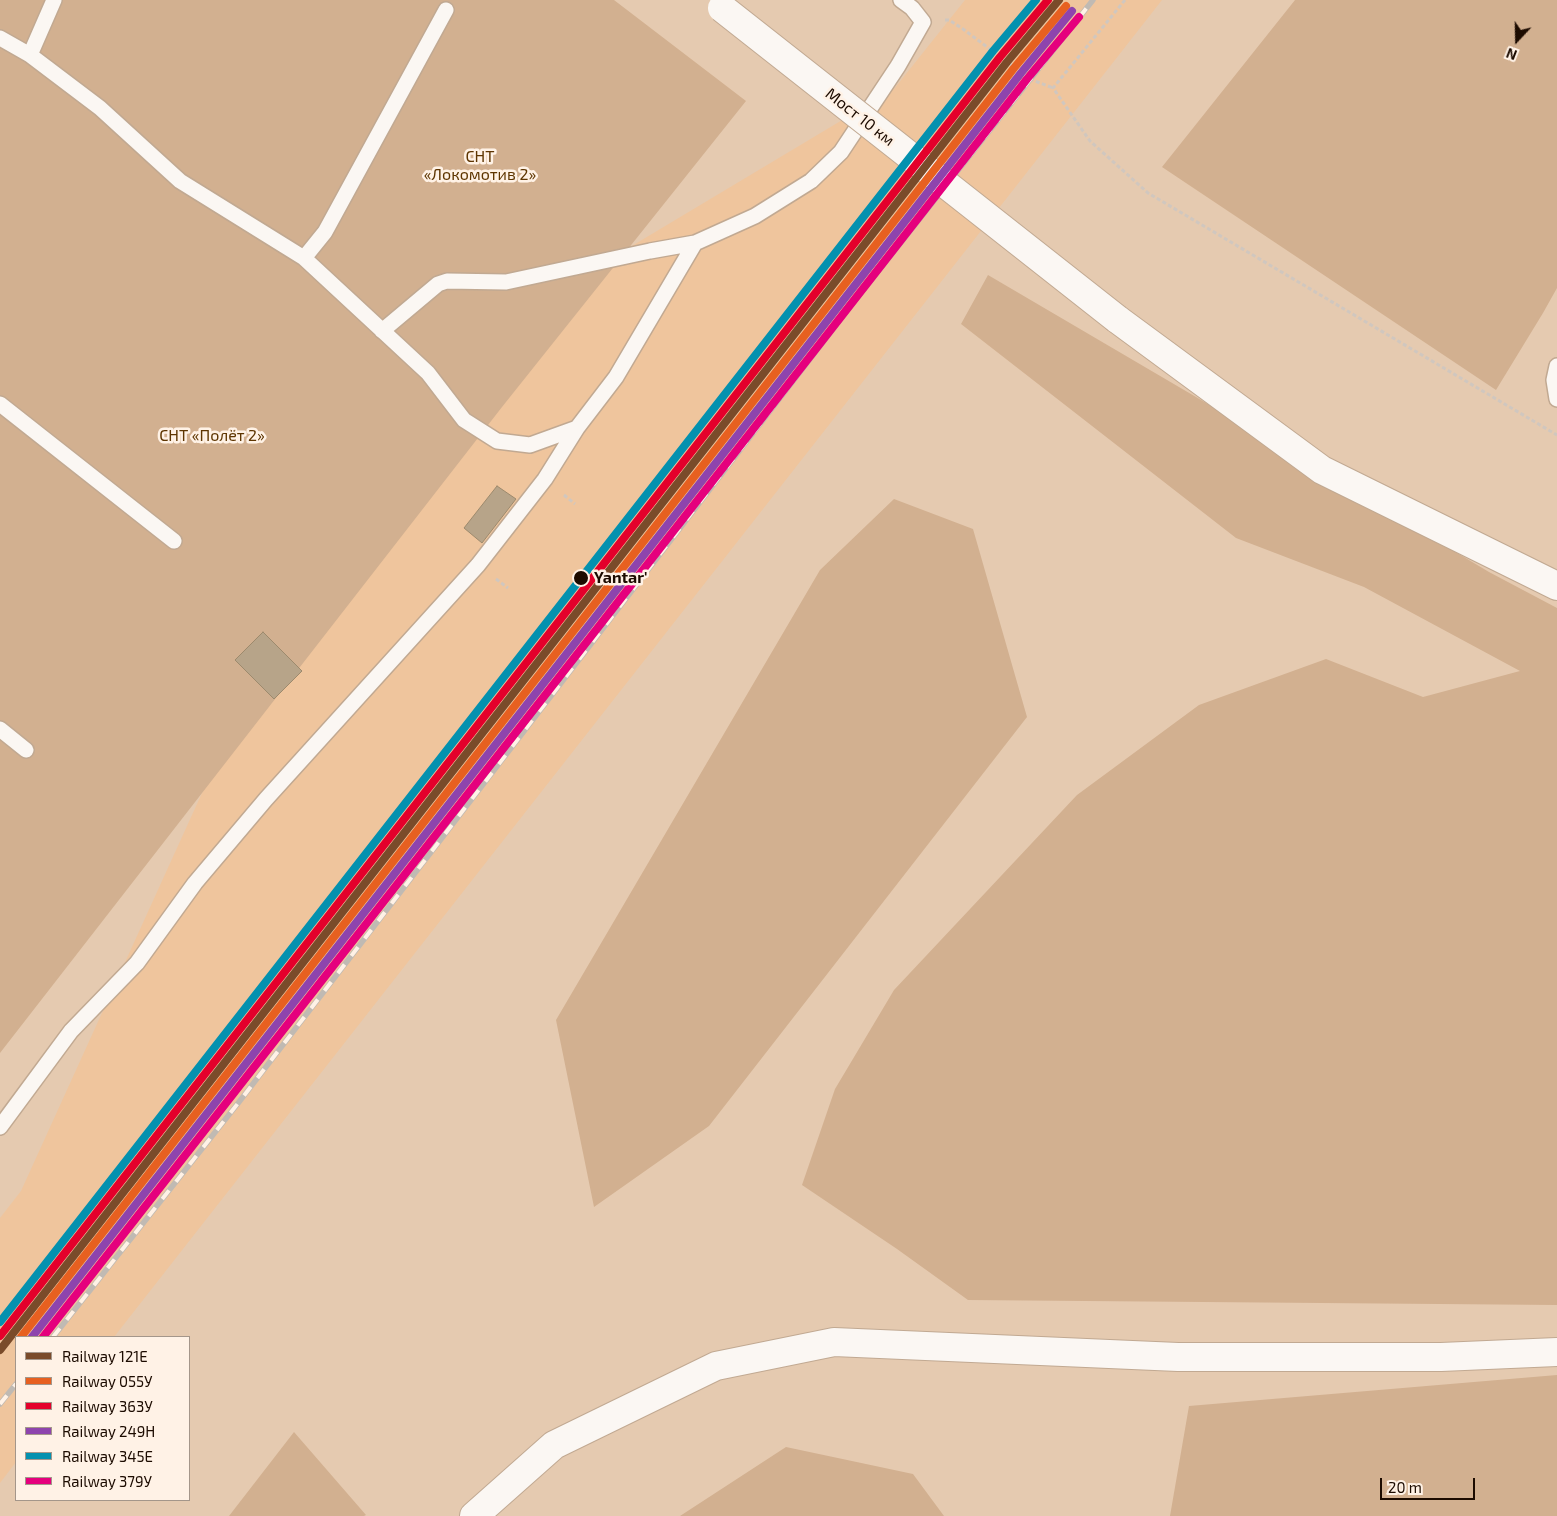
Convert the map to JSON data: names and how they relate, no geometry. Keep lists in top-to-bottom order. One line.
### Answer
{"streets":{"street":["Мост 10 км"]},"parks":["СНТ «Локомотив 2»","СНТ «Полёт 2»"],"places":["Yantar'"],"lines":["rail line 121Е","rail line 363У","rail line 345Е","rail line 055У","rail line 249Н","rail line 379У"],"legend":["Railway 121Е","Railway 055У","Railway 363У","Railway 249Н","Railway 345Е","Railway 379У"],"scale_bar":"20 m","north":"bottom"}
